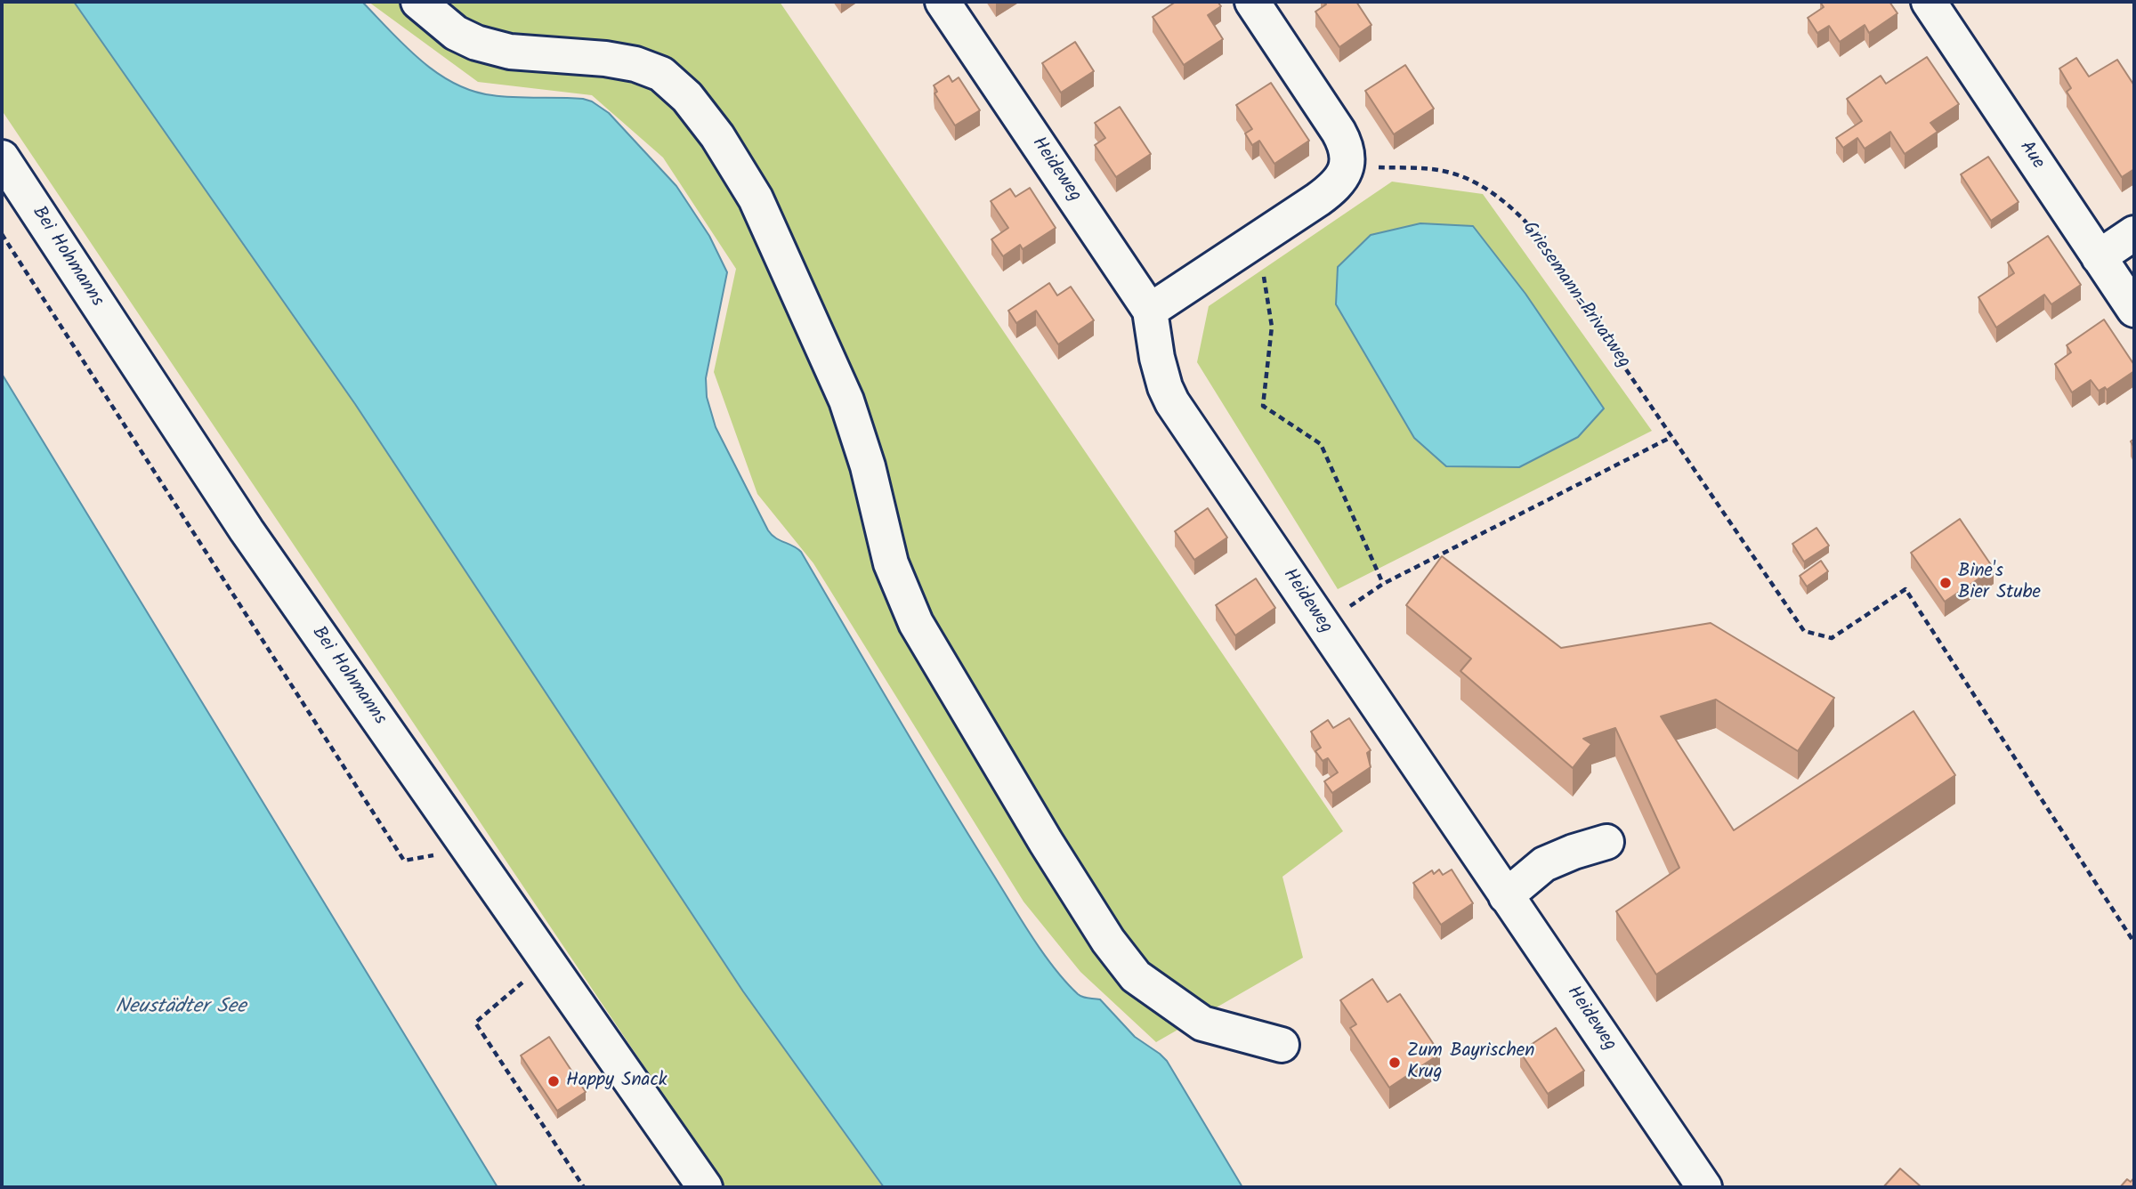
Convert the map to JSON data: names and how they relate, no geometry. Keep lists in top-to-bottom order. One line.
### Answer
{"streets":{"street":["Aue","Heideweg","Bei Hohmanns"],"path":["Griesemann-Privatweg"]},"water":["Neustädter See"],"places":["Bine's Bier Stube","Zum Bayrischen Krug","Happy Snack"]}
